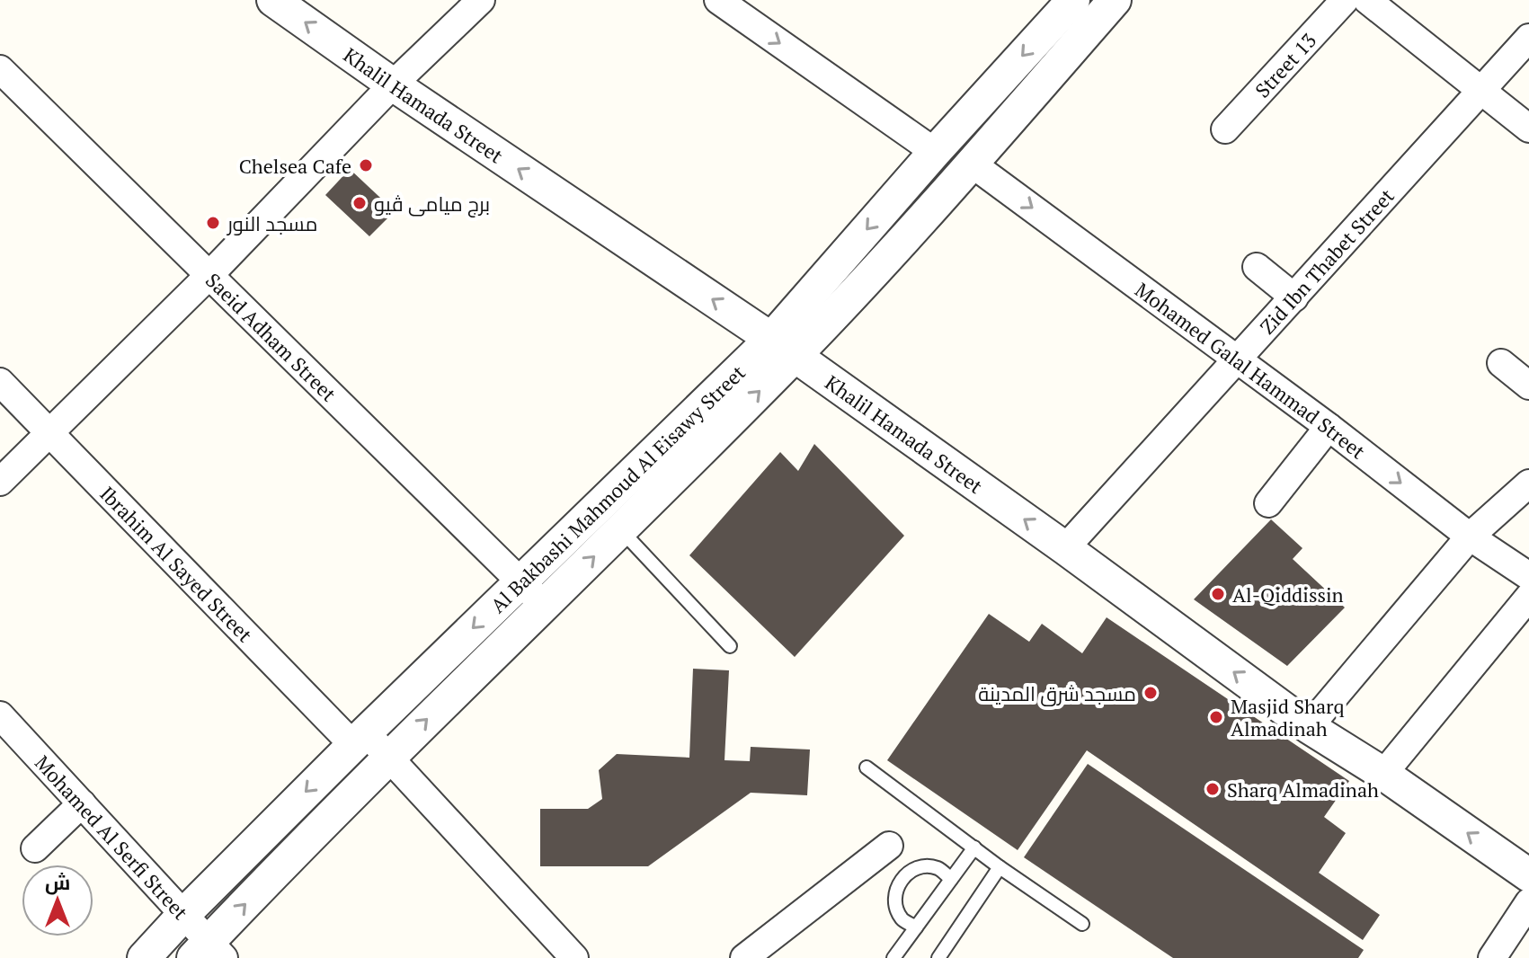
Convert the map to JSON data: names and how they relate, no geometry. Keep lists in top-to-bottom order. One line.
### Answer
{"streets":{"street":["Street 13","Khalil Hamada Street","Zid Ibn Thabet Street","Saeid Adham Street","Mohamed Galal Hammad Street","Al Bakbashi Mahmoud Al Eisawy Street","Ibrahim Al Sayed Street","Mohamed Al Serfi Street"]},"crossings":[["Khalil Hamada Street","Zid Ibn Thabet Street"],["Khalil Hamada Street","Al Bakbashi Mahmoud Al Eisawy Street"],["Zid Ibn Thabet Street","Mohamed Galal Hammad Street"],["Saeid Adham Street","Al Bakbashi Mahmoud Al Eisawy Street"],["Mohamed Galal Hammad Street","Al Bakbashi Mahmoud Al Eisawy Street"],["Al Bakbashi Mahmoud Al Eisawy Street","Ibrahim Al Sayed Street"],["Al Bakbashi Mahmoud Al Eisawy Street","Mohamed Al Serfi Street"]],"one_way":["Khalil Hamada Street","Mohamed Galal Hammad Street"],"places":["Chelsea Cafe","برج ميامى ڤيو","مسجد النور","Al-Qiddissin","مسجد شرق المدينة","Masjid Sharq Almadinah","Sharq Almadinah"],"north":"top"}
